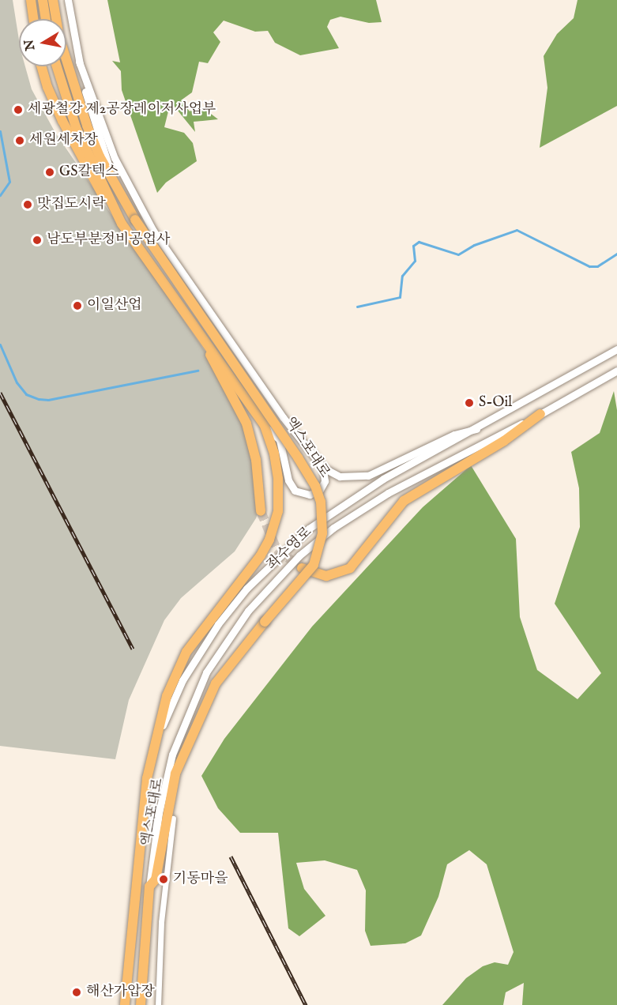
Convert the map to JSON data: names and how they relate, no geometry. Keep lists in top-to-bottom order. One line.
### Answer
{"streets":{"highway":["엑스포대로"],"street":["좌수영로"]},"crossings":[["엑스포대로","좌수영로"]],"places":["세광철강 제2공장레이저사업부","세원세차장","GS칼텍스","맛집도시락","남도부분정비공업사","이일산업","S-Oil","기동마을","해산가압장"],"north":"left"}
